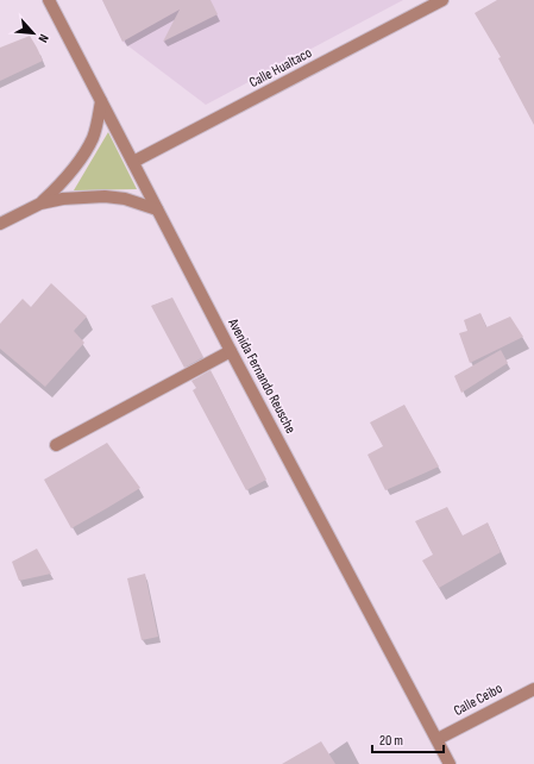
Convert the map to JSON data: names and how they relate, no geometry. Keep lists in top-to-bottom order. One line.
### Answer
{"streets":{"street":["Calle Hualtaco","Avenida Fernando Reusche","Calle Ceibo"]},"crossings":[["Calle Hualtaco","Avenida Fernando Reusche"],["Avenida Fernando Reusche","Calle Ceibo"]],"scale_bar":"20 m","north":"bottom right"}
